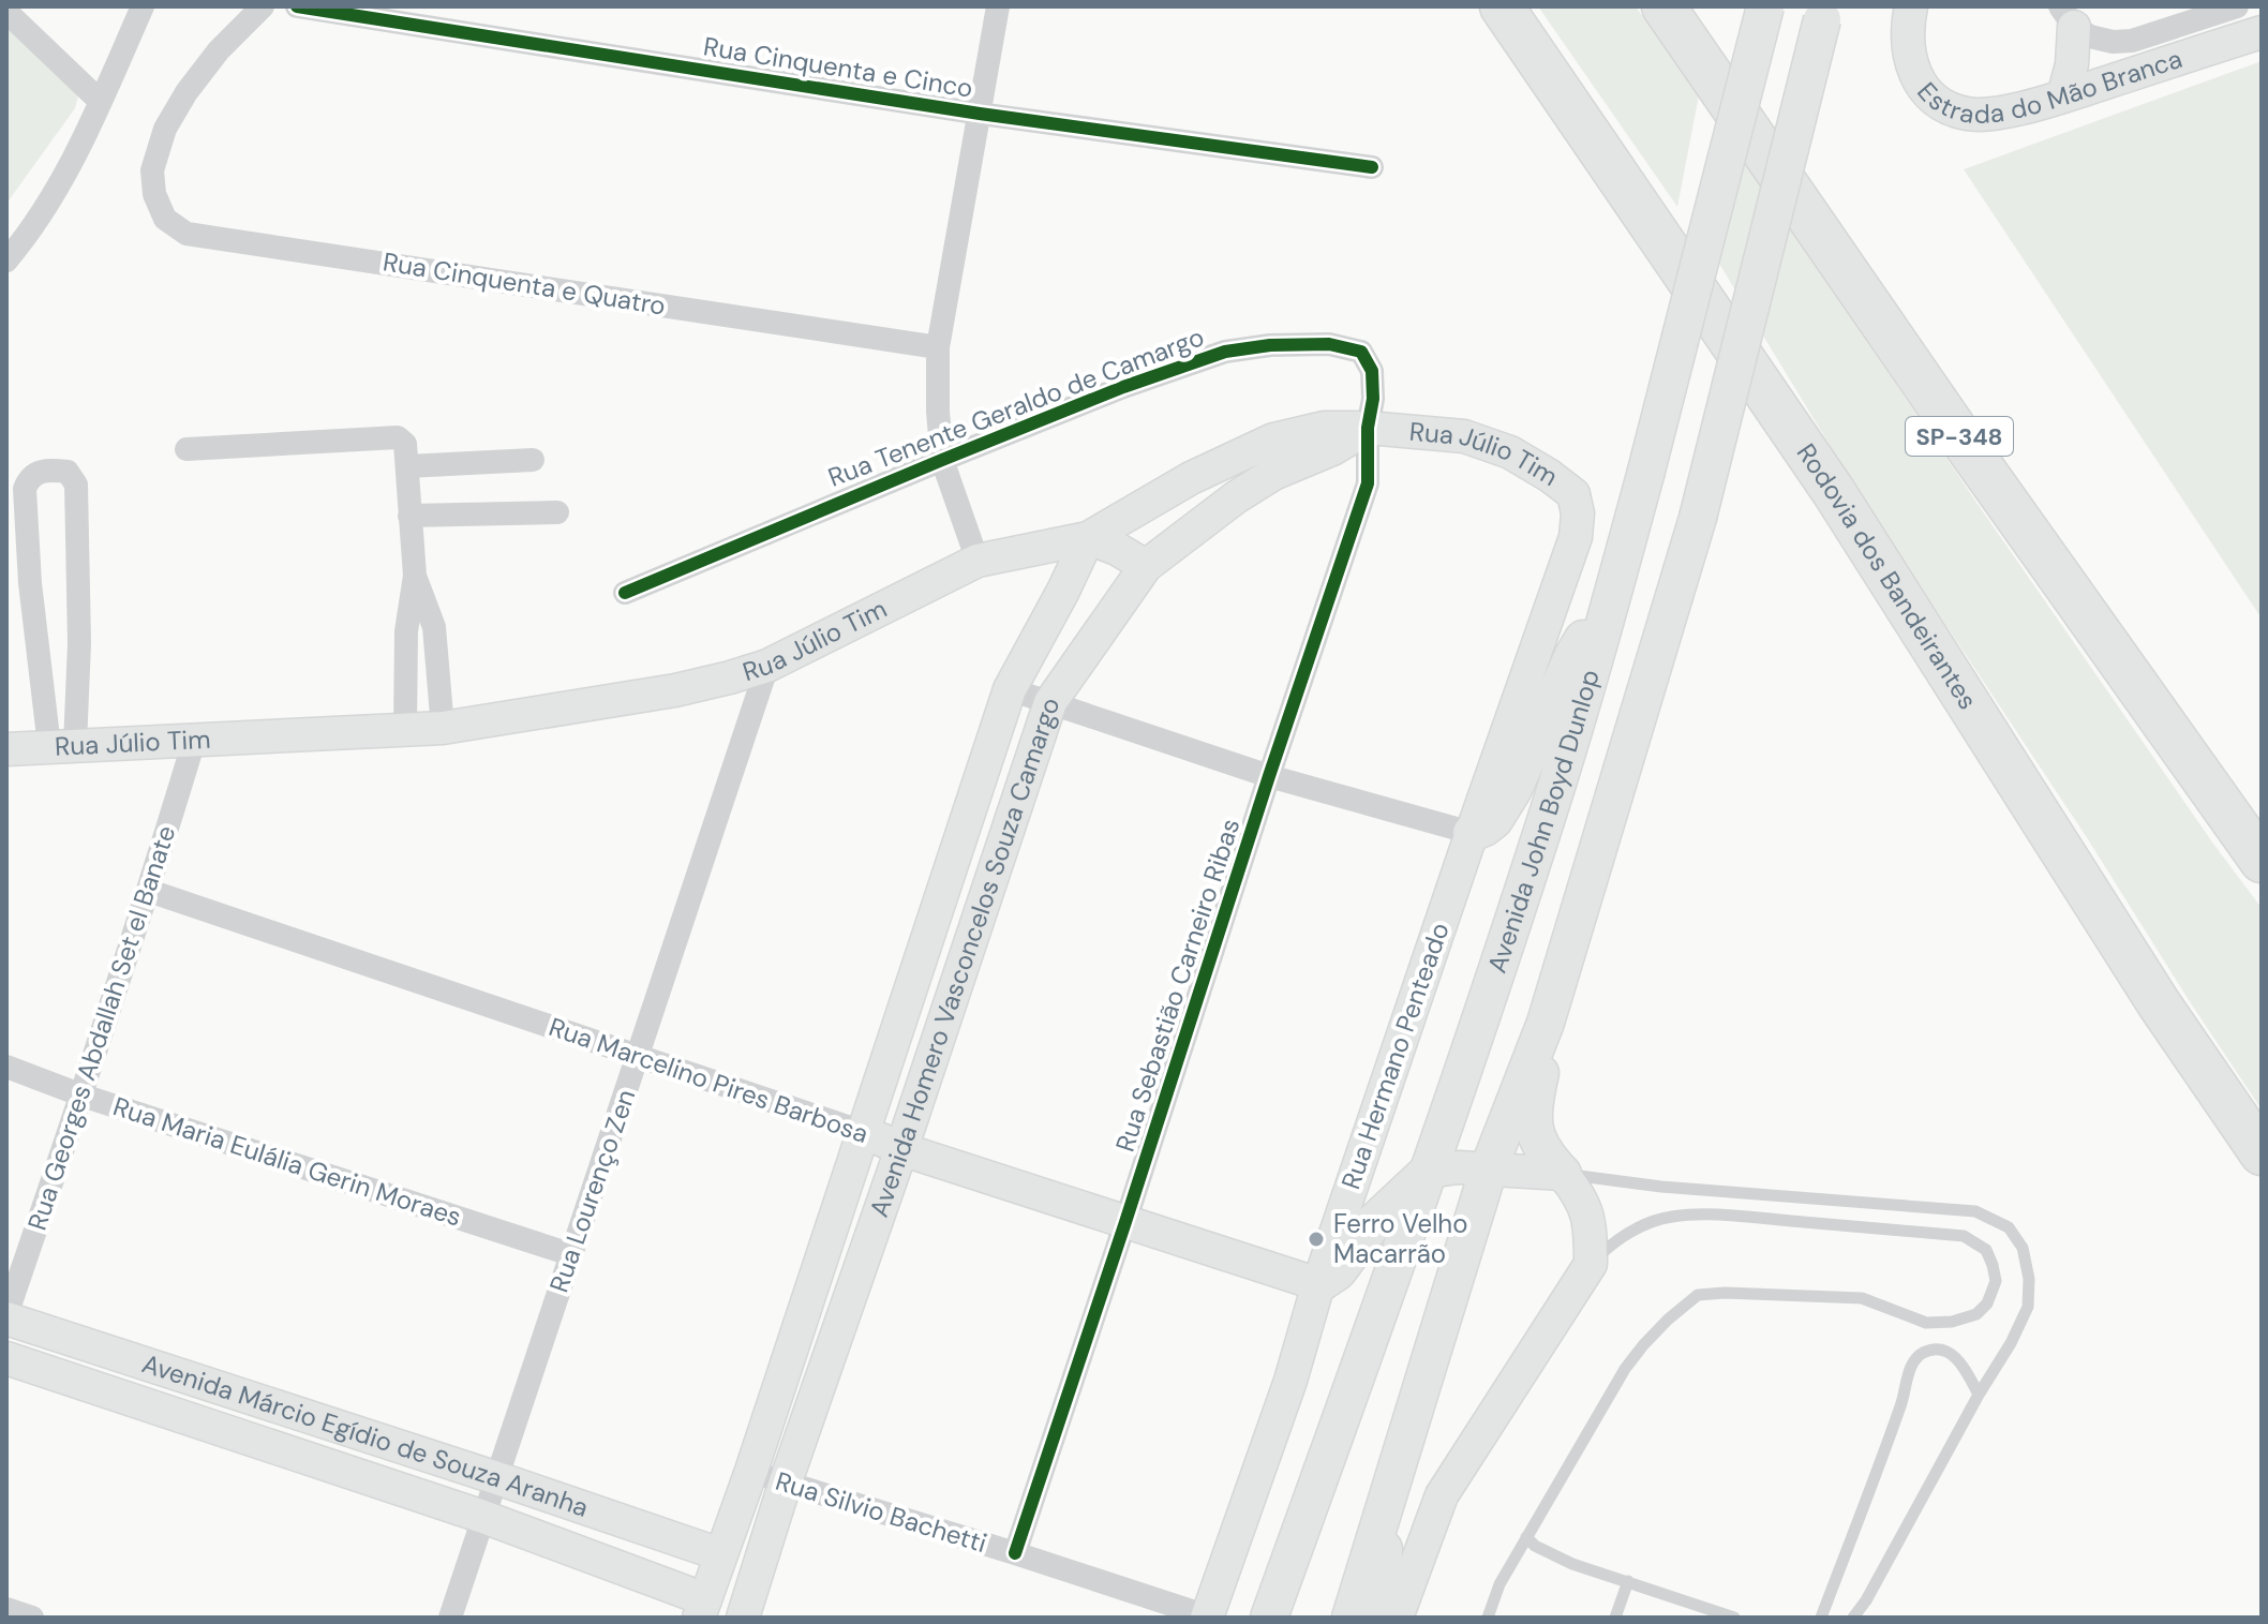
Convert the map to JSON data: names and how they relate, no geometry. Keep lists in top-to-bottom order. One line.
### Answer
{"streets":{"highway":["SP-348","Rodovia dos Bandeirantes"],"main road":["Estrada do Mão Branca","Rua Júlio Tim","Avenida John Boyd Dunlop","Avenida Homero Vasconcelos Souza Camargo","Rua Hermano Penteado","Rua Marcelino Pires Barbosa","Avenida Márcio Egídio de Souza Aranha"],"street":["Rua Cinquenta e Cinco","Rua Cinquenta e Quatro","Rua Tenente Geraldo de Camargo","Rua Sebastião Carneiro Ribas","Rua Georges Abdallah Set el Banate","Rua Maria Eulália Gerin Moraes","Rua Lourenço Zen","Rua Silvio Bachetti"]},"crossings":[["Rua Tenente Geraldo de Camargo","Rua Júlio Tim"],["Rua Tenente Geraldo de Camargo","Avenida Homero Vasconcelos Souza Camargo"],["Rua Tenente Geraldo de Camargo","Rua Sebastião Carneiro Ribas"],["Rua Júlio Tim","Avenida Homero Vasconcelos Souza Camargo"],["Rua Júlio Tim","Rua Sebastião Carneiro Ribas"],["Rua Júlio Tim","Rua Georges Abdallah Set el Banate"],["Rua Júlio Tim","Rua Hermano Penteado"],["Rua Júlio Tim","Rua Lourenço Zen"],["Avenida Homero Vasconcelos Souza Camargo","Rua Sebastião Carneiro Ribas"],["Avenida Homero Vasconcelos Souza Camargo","Rua Marcelino Pires Barbosa"],["Avenida Homero Vasconcelos Souza Camargo","Avenida Márcio Egídio de Souza Aranha"],["Avenida Homero Vasconcelos Souza Camargo","Rua Silvio Bachetti"],["Rua Sebastião Carneiro Ribas","Rua Marcelino Pires Barbosa"],["Rua Sebastião Carneiro Ribas","Rua Silvio Bachetti"],["Rua Georges Abdallah Set el Banate","Rua Marcelino Pires Barbosa"],["Rua Georges Abdallah Set el Banate","Rua Maria Eulália Gerin Moraes"],["Rua Georges Abdallah Set el Banate","Avenida Márcio Egídio de Souza Aranha"],["Rua Hermano Penteado","Rua Marcelino Pires Barbosa"],["Rua Hermano Penteado","Rua Silvio Bachetti"],["Rua Marcelino Pires Barbosa","Rua Lourenço Zen"],["Rua Maria Eulália Gerin Moraes","Rua Lourenço Zen"],["Rua Lourenço Zen","Avenida Márcio Egídio de Souza Aranha"]],"places":["Ferro Velho Macarrão"]}
